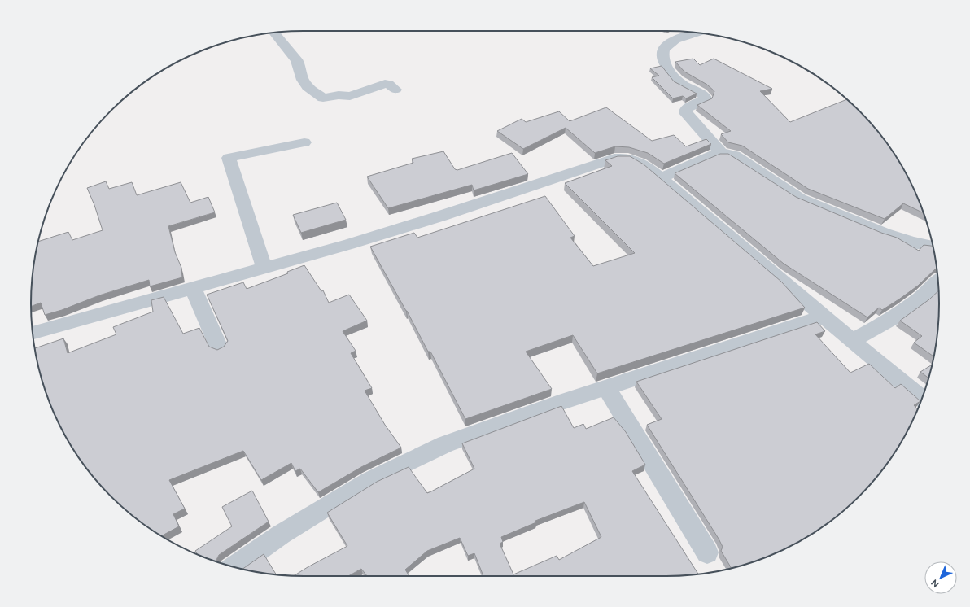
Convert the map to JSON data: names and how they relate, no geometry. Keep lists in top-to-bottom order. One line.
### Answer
{"north":"bottom left"}
